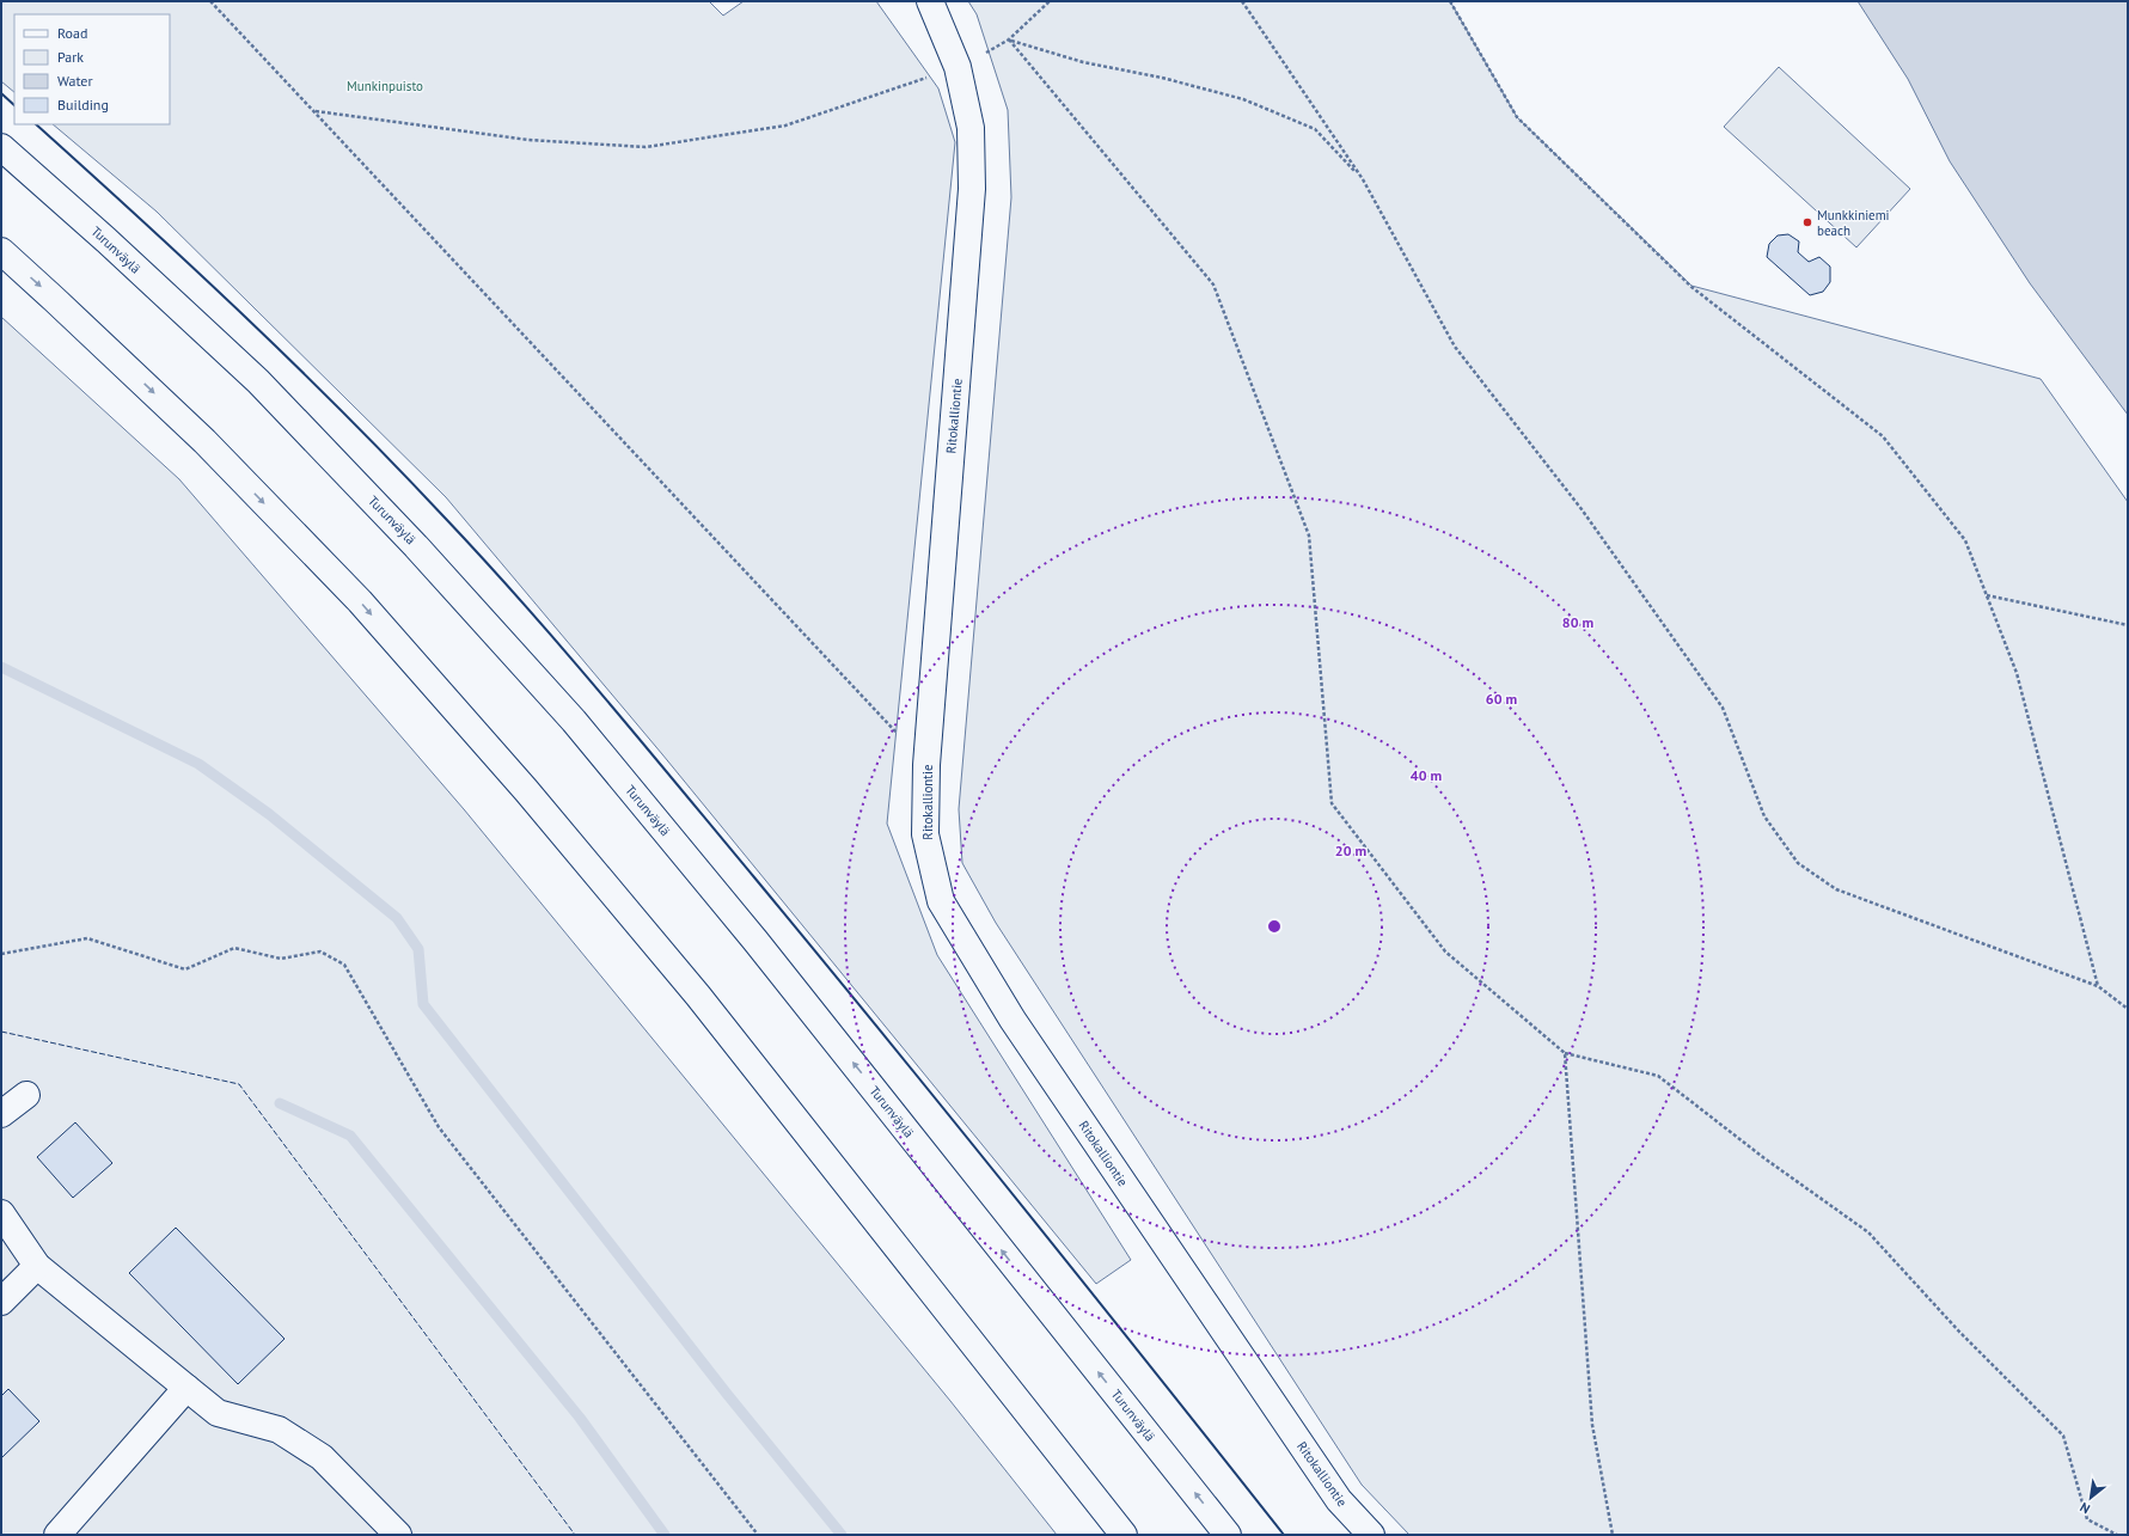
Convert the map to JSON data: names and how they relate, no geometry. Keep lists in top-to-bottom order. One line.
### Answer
{"streets":{"main road":["Turunväylä","Ritokalliontie"]},"parks":["Munkinpuisto"],"places":["Munkkiniemi beach"],"legend":["Road","Park","Water","Building"],"north":"bottom left","rings":["80 m","60 m","40 m","20 m"]}
